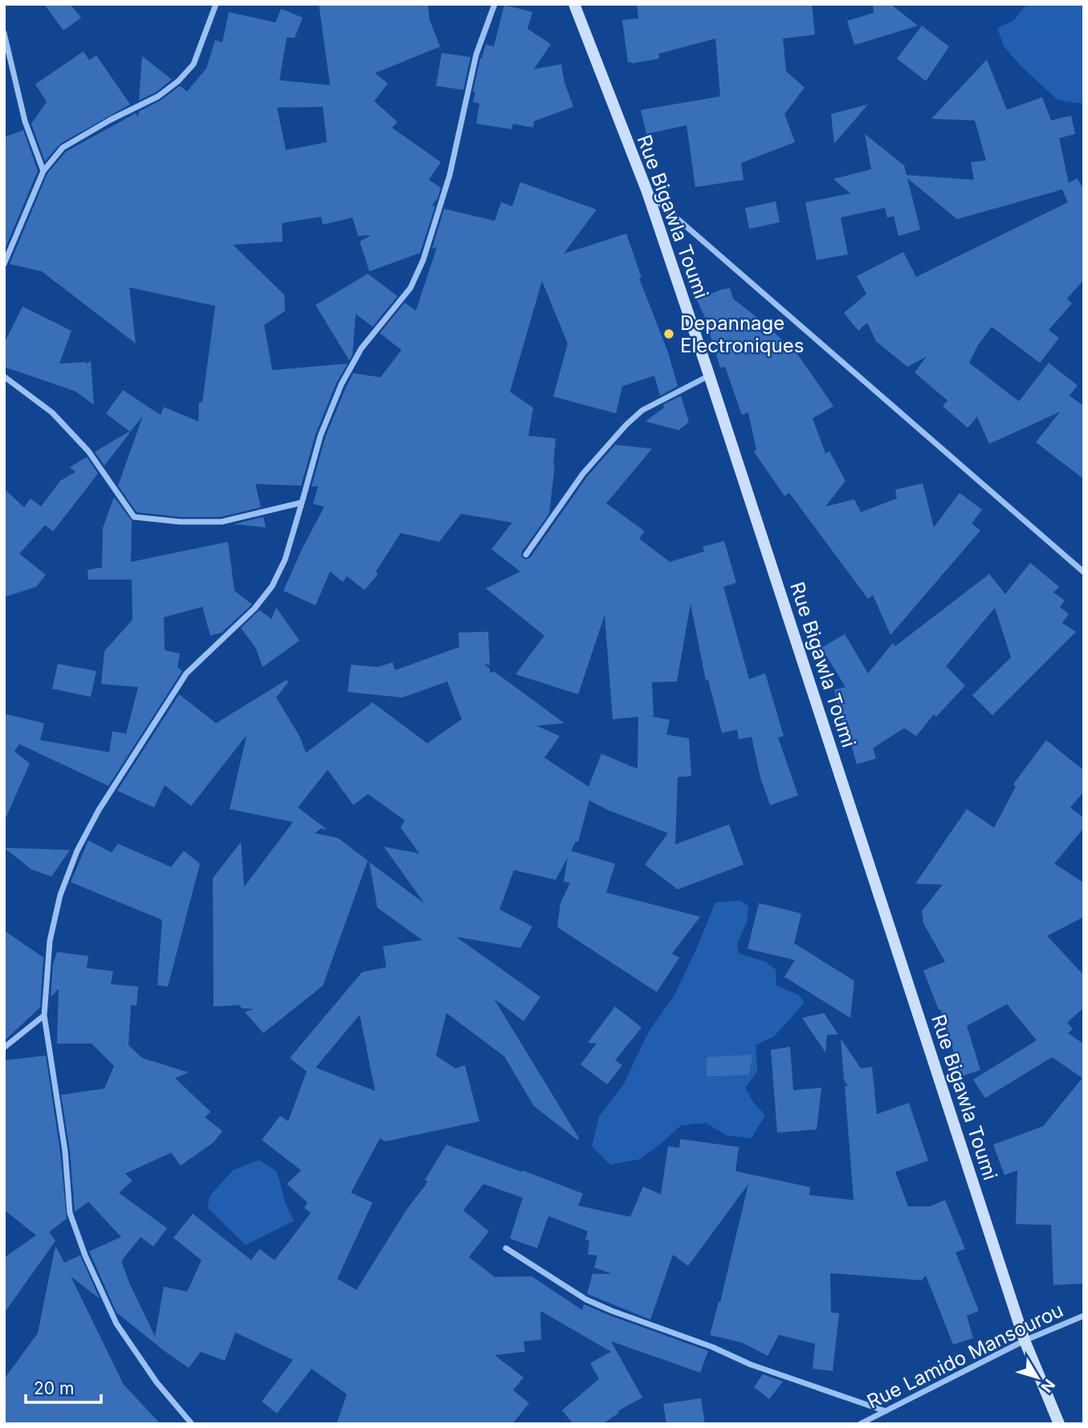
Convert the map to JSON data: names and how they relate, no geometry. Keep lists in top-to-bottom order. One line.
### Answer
{"streets":{"street":["Rue Bigawla Toumi","Rue Lamido Mansourou"]},"crossings":[["Rue Bigawla Toumi","Rue Lamido Mansourou"]],"places":["Depannage Electroniques"],"scale_bar":"20 m","north":"bottom right"}
